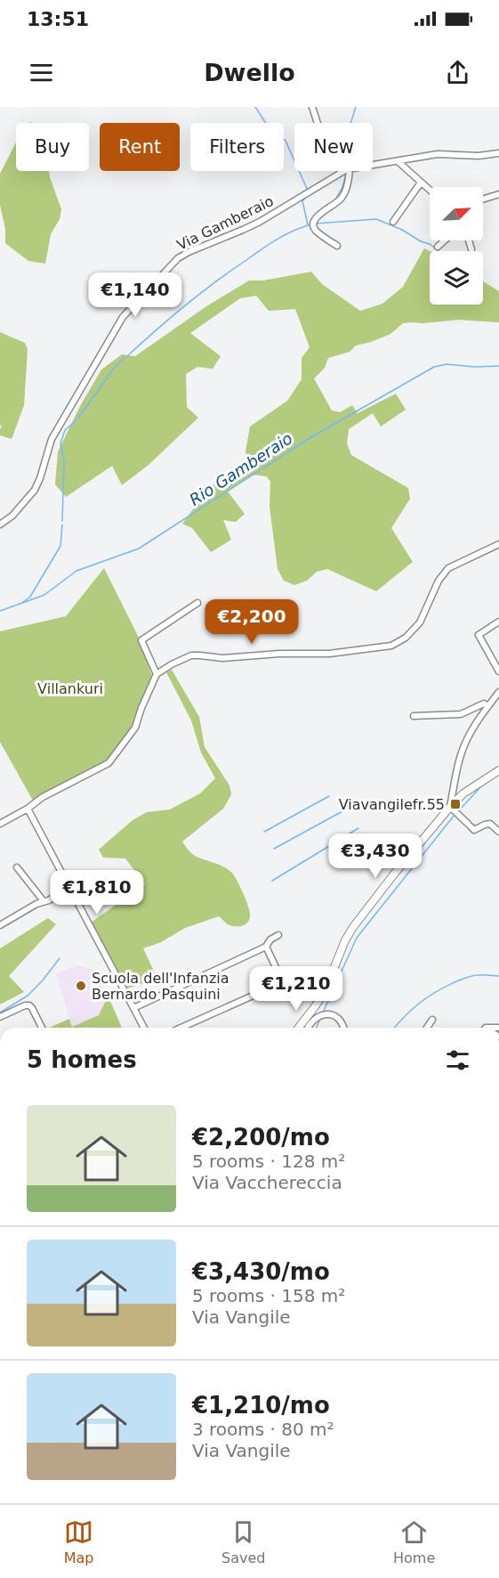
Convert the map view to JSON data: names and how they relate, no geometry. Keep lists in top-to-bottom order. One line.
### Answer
{"streets":{"street":["Via Gamberaio"]},"water":["Rio Gamberaio"],"parks":["Villankuri"],"places":{"transit":["Viavangilefr.55"],"other":["Scuola dell'Infanzia Bernardo Pasquini"]},"north":"top right","page":{"status":"13:51","header":"Dwello","chip":["Buy","Rent","Filters","New"],"price":["€1,140","€2,200","€3,430","€1,810","€1,210"],"heading":"5 homes","list":[{"name":"€2,200/mo","note":"5 rooms · 128 m² · Via Vacchereccia"},{"name":"€3,430/mo","note":"5 rooms · 158 m² · Via Vangile"},{"name":"€1,210/mo","note":"3 rooms · 80 m² · Via Vangile"}],"tabs":["Map","Saved","Home"]}}
